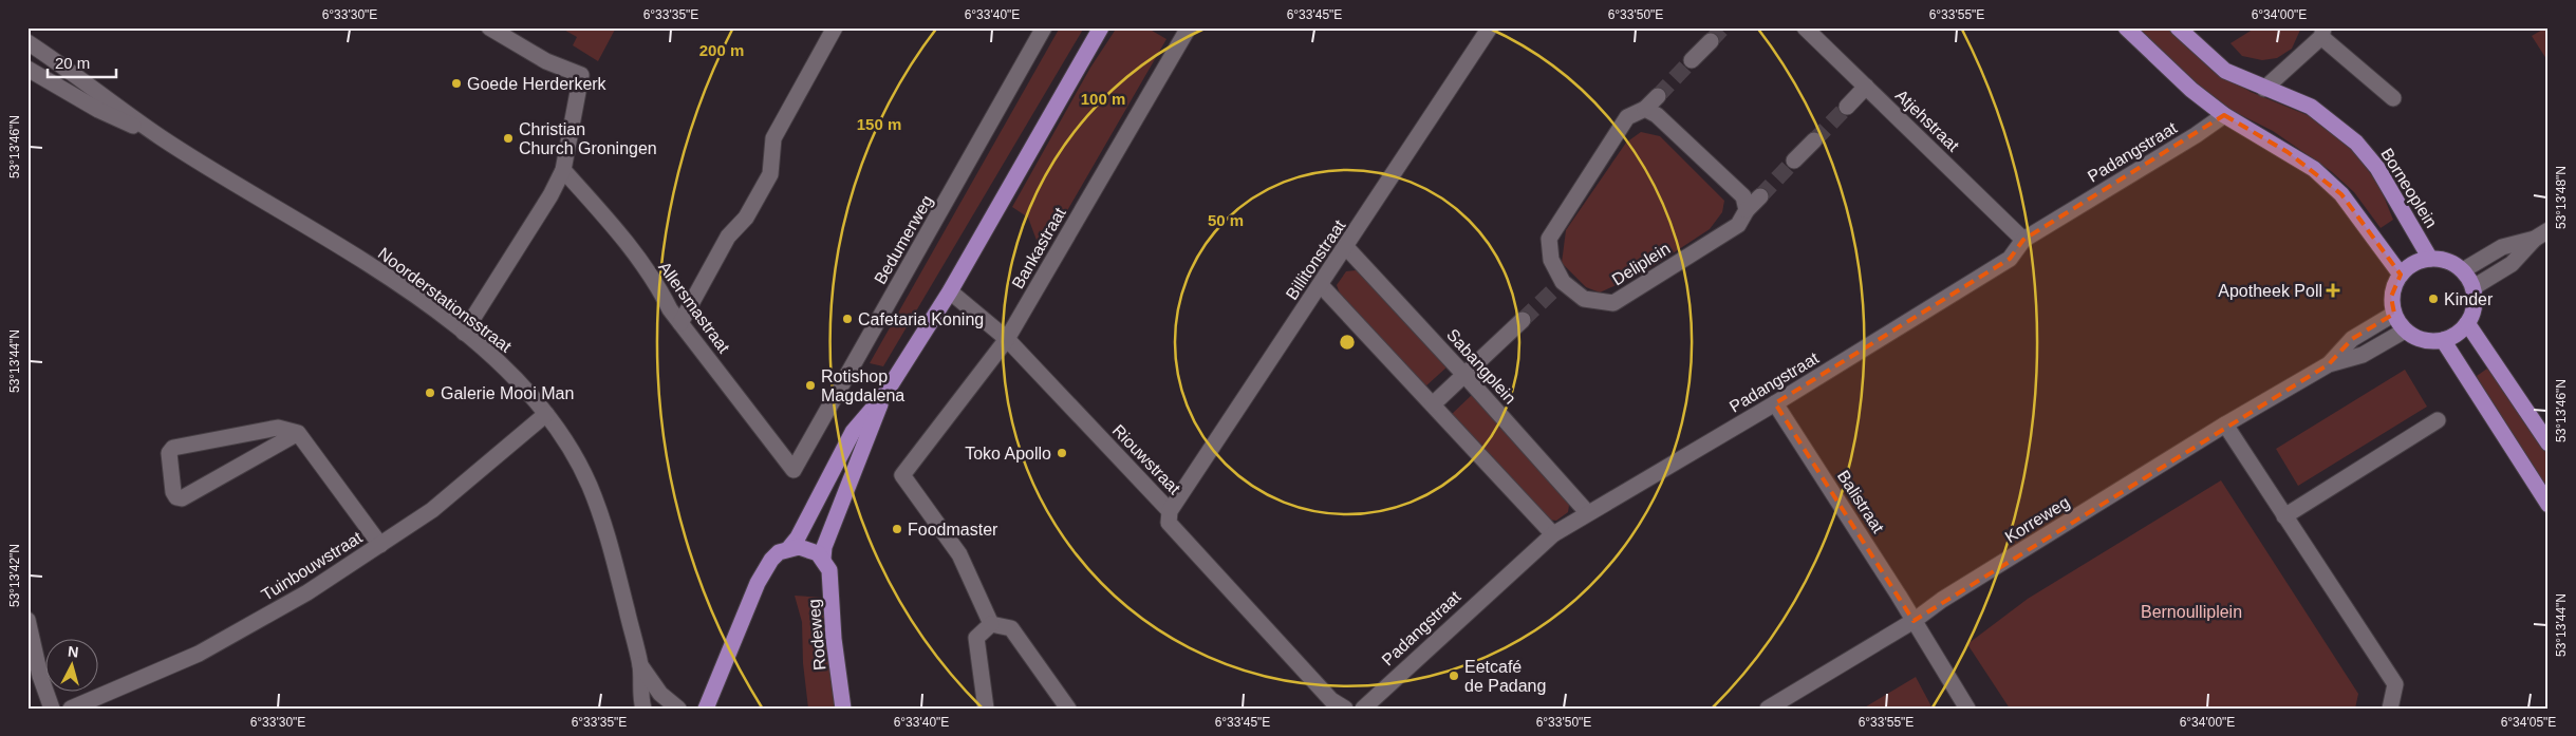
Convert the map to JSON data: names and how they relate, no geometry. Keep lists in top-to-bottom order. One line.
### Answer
{"streets":{"main road":["Borneoplein","Rodeweg"],"street":["Atjehstraat","Padangstraat","Bedumerweg","Bankastraat","Billitonstraat","Deliplein","Noorderstationsstraat","Allersmastraat","Sabangplein","Riouwstraat","Balistraat","Korreweg","Tuinbouwstraat"]},"crossings":[["Atjehstraat","Padangstraat"],["Padangstraat","Sabangplein"],["Padangstraat","Balistraat"],["Borneoplein","Korreweg"],["Bedumerweg","Allersmastraat"],["Bankastraat","Riouwstraat"],["Billitonstraat","Sabangplein"],["Billitonstraat","Riouwstraat"],["Noorderstationsstraat","Tuinbouwstraat"],["Balistraat","Korreweg"]],"parks":["Bernoulliplein"],"places":{"other":["Goede Herderkerk","Christian Church Groningen","Kinder","Cafetaria Koning","Rotishop Magdalena","Galerie Mooi Man","Toko Apollo","Foodmaster","Eetcafé de Padang"],"health":["Apotheek Poll"]},"scale_bar":"20 m","north":"top","coordinates":["6°33'30\"E","6°33'35\"E","6°33'40\"E","6°33'45\"E","6°33'50\"E","6°33'55\"E","6°34'00\"E","53°13'46\"N","53°13'48\"N","53°13'44\"N","53°13'42\"N","6°34'05\"E"],"rings":["200 m","100 m","150 m","50 m"]}
